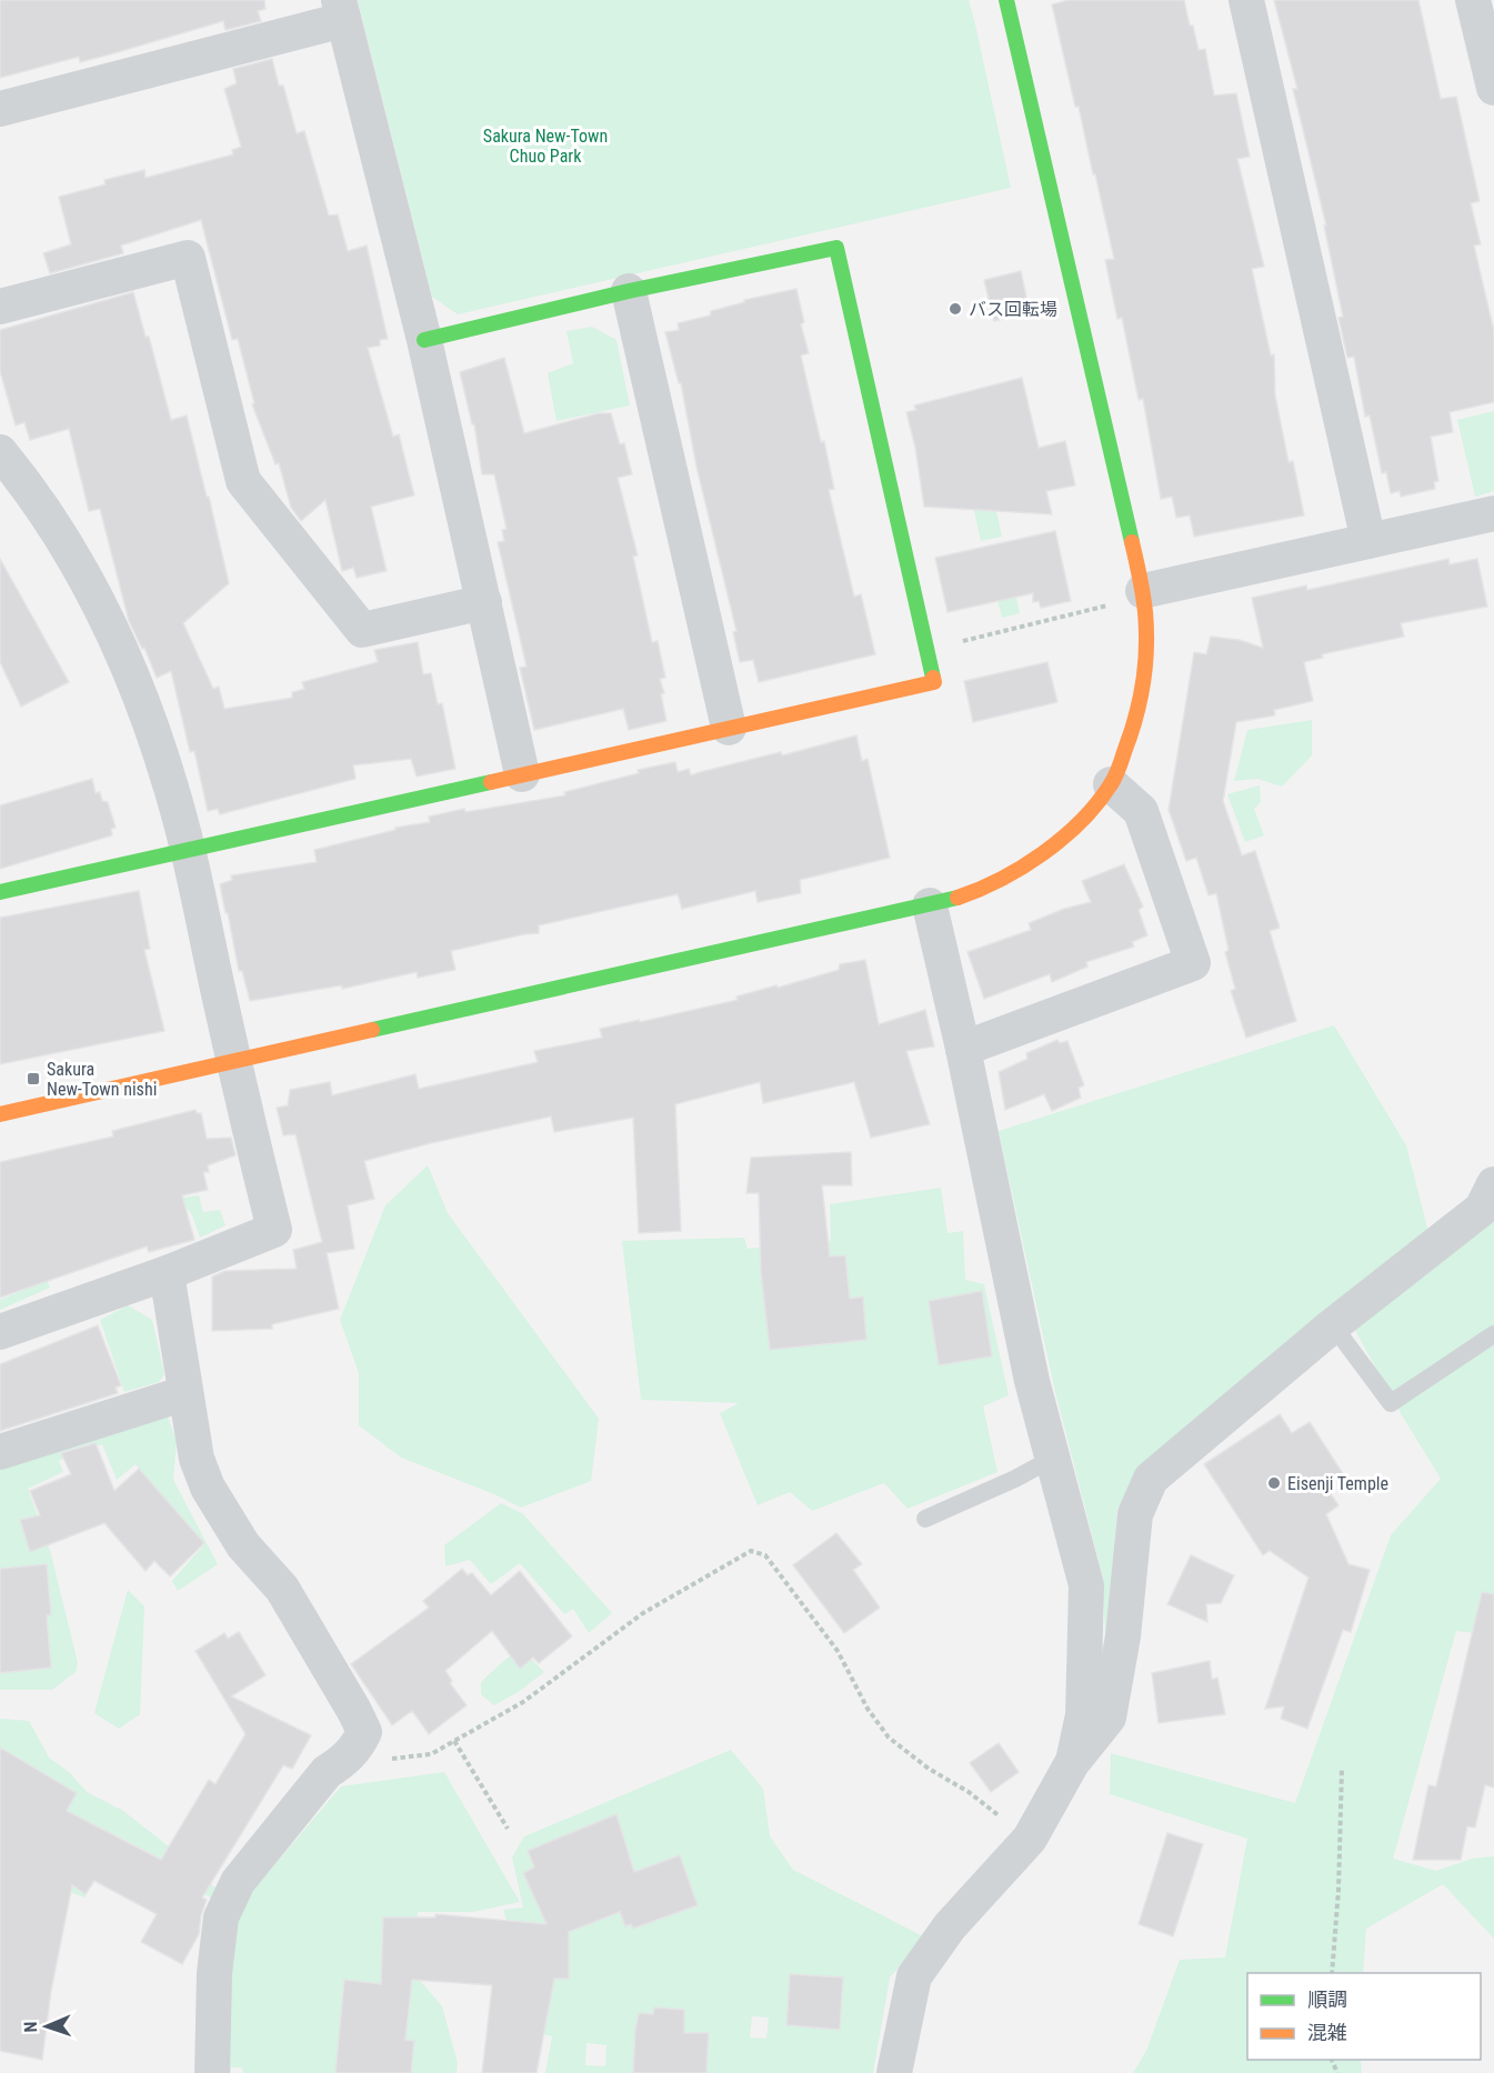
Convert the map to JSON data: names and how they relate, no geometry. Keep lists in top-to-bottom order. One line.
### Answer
{"parks":["Sakura New-Town Chuo Park"],"places":{"other":["バス回転場","Eisenji Temple"],"transit":["Sakura New-Town nishi"]},"legend":["順調","混雑"],"north":"left"}
